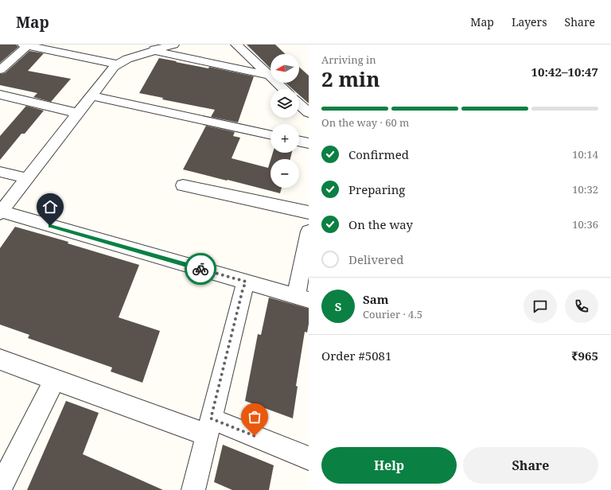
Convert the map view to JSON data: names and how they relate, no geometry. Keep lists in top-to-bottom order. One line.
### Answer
{"north":"left","page":{"header":"Map","nav":["Map","Layers","Share"],"heading":["2 min","Arriving in","10:42–10:47"],"panel":["Sam","Courier · 4.5","Order #5081","₹965"],"map_buttons":["+","−"],"bar":"On the way · 60 m","list":[["Confirmed","10:14"],["Preparing","10:32"],["On the way","10:36"],"Delivered"],"round":"S","buttons":["Help","Share"]}}
